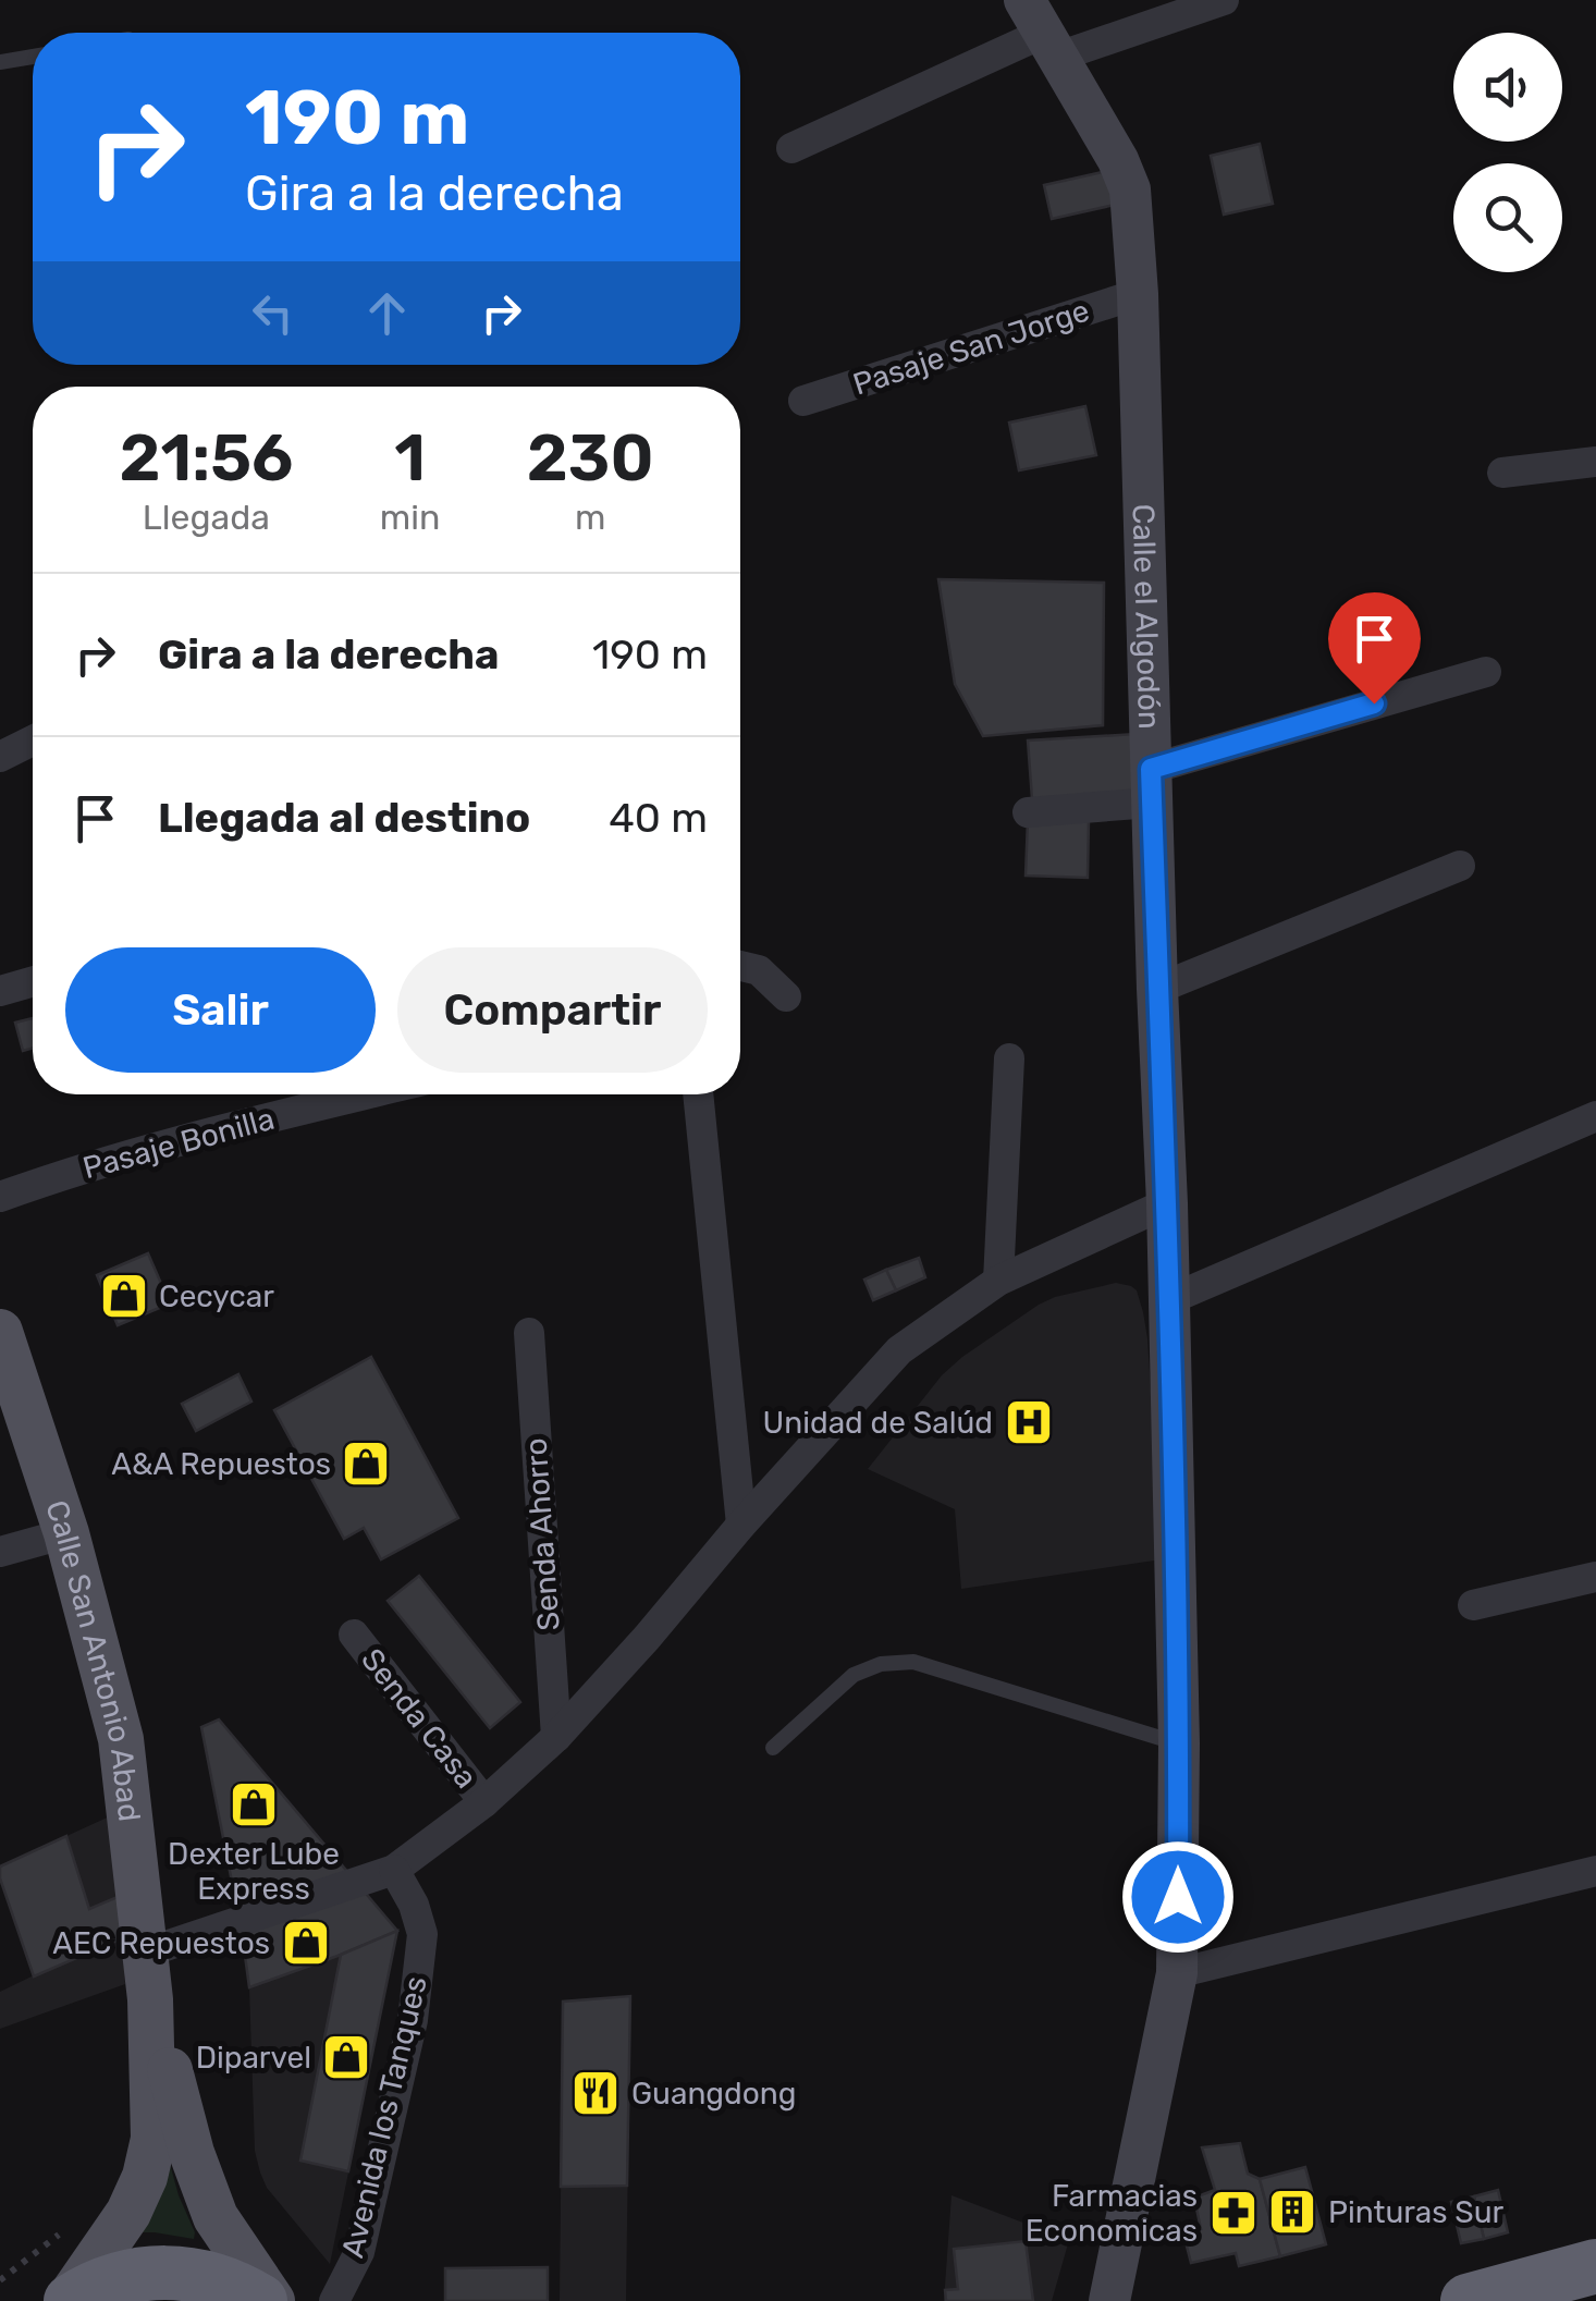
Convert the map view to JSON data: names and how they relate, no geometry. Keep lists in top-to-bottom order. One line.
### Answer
{"streets":{"main road":["Calle San Antonio Abad"],"street":["Pasaje San Jorge","Calle el Algodón","Pasaje Bonilla","Senda Ahorro","Senda Casa","Avenida los Tanques"]},"crossings":[["Pasaje San Jorge","Calle el Algodón"]],"places":{"shop":["Cecycar","A&A Repuestos","Dexter Lube Express","AEC Repuestos","Diparvel"],"hospital":["Unidad de Salúd"],"restaurant":["Guangdong"],"building":["Pinturas Sur"],"pharmacy":["Farmacias Economicas"]},"page":{"turn":["190 m","Gira a la derecha"],"eta":["21:56","Llegada","1","min","230","m"],"list":[{"name":"Gira a la derecha","value":"190 m"},{"name":"Llegada al destino","value":"40 m"}],"buttons":["Salir","Compartir"]}}
